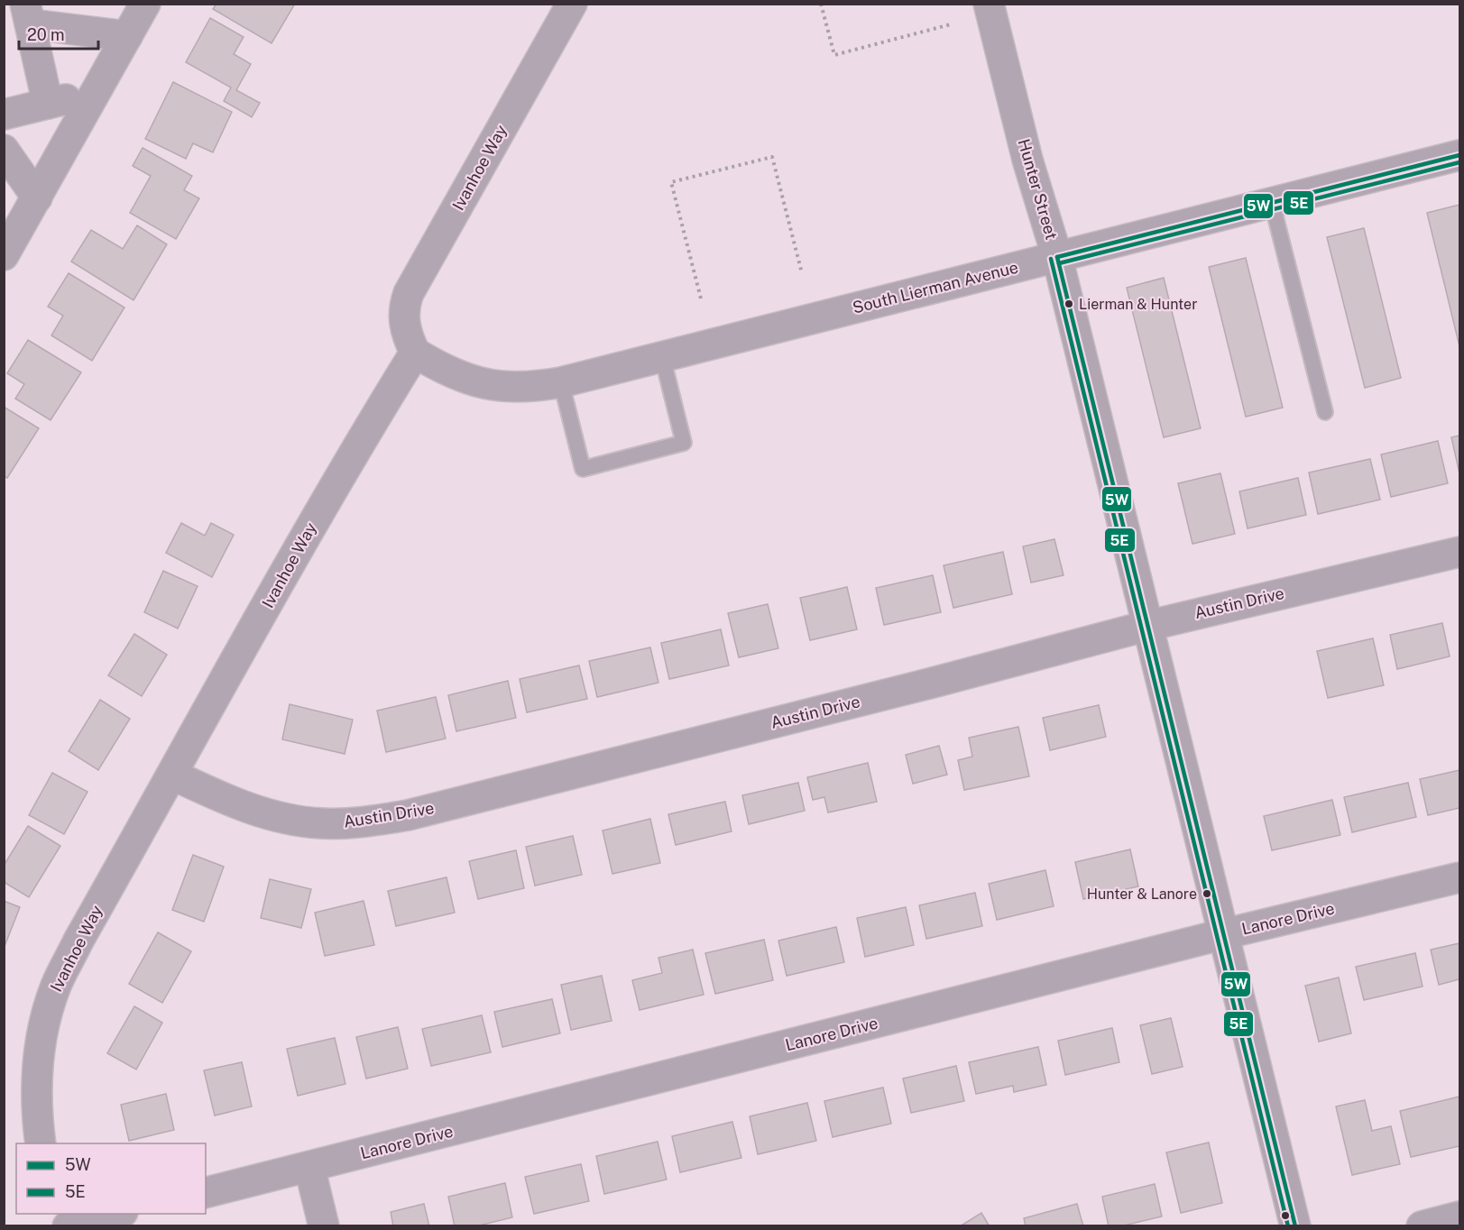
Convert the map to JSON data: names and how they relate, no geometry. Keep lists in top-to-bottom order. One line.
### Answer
{"streets":{"street":["Ivanhoe Way","Hunter Street","South Lierman Avenue","Austin Drive","Lanore Drive"]},"crossings":[["Ivanhoe Way","South Lierman Avenue"],["Ivanhoe Way","Austin Drive"],["Hunter Street","South Lierman Avenue"],["Hunter Street","Austin Drive"],["Hunter Street","Lanore Drive"]],"places":["Lierman & Hunter","Hunter & Lanore"],"lines":["transit line 5W","transit line 5E"],"legend":["5W","5E"],"scale_bar":"20 m"}
